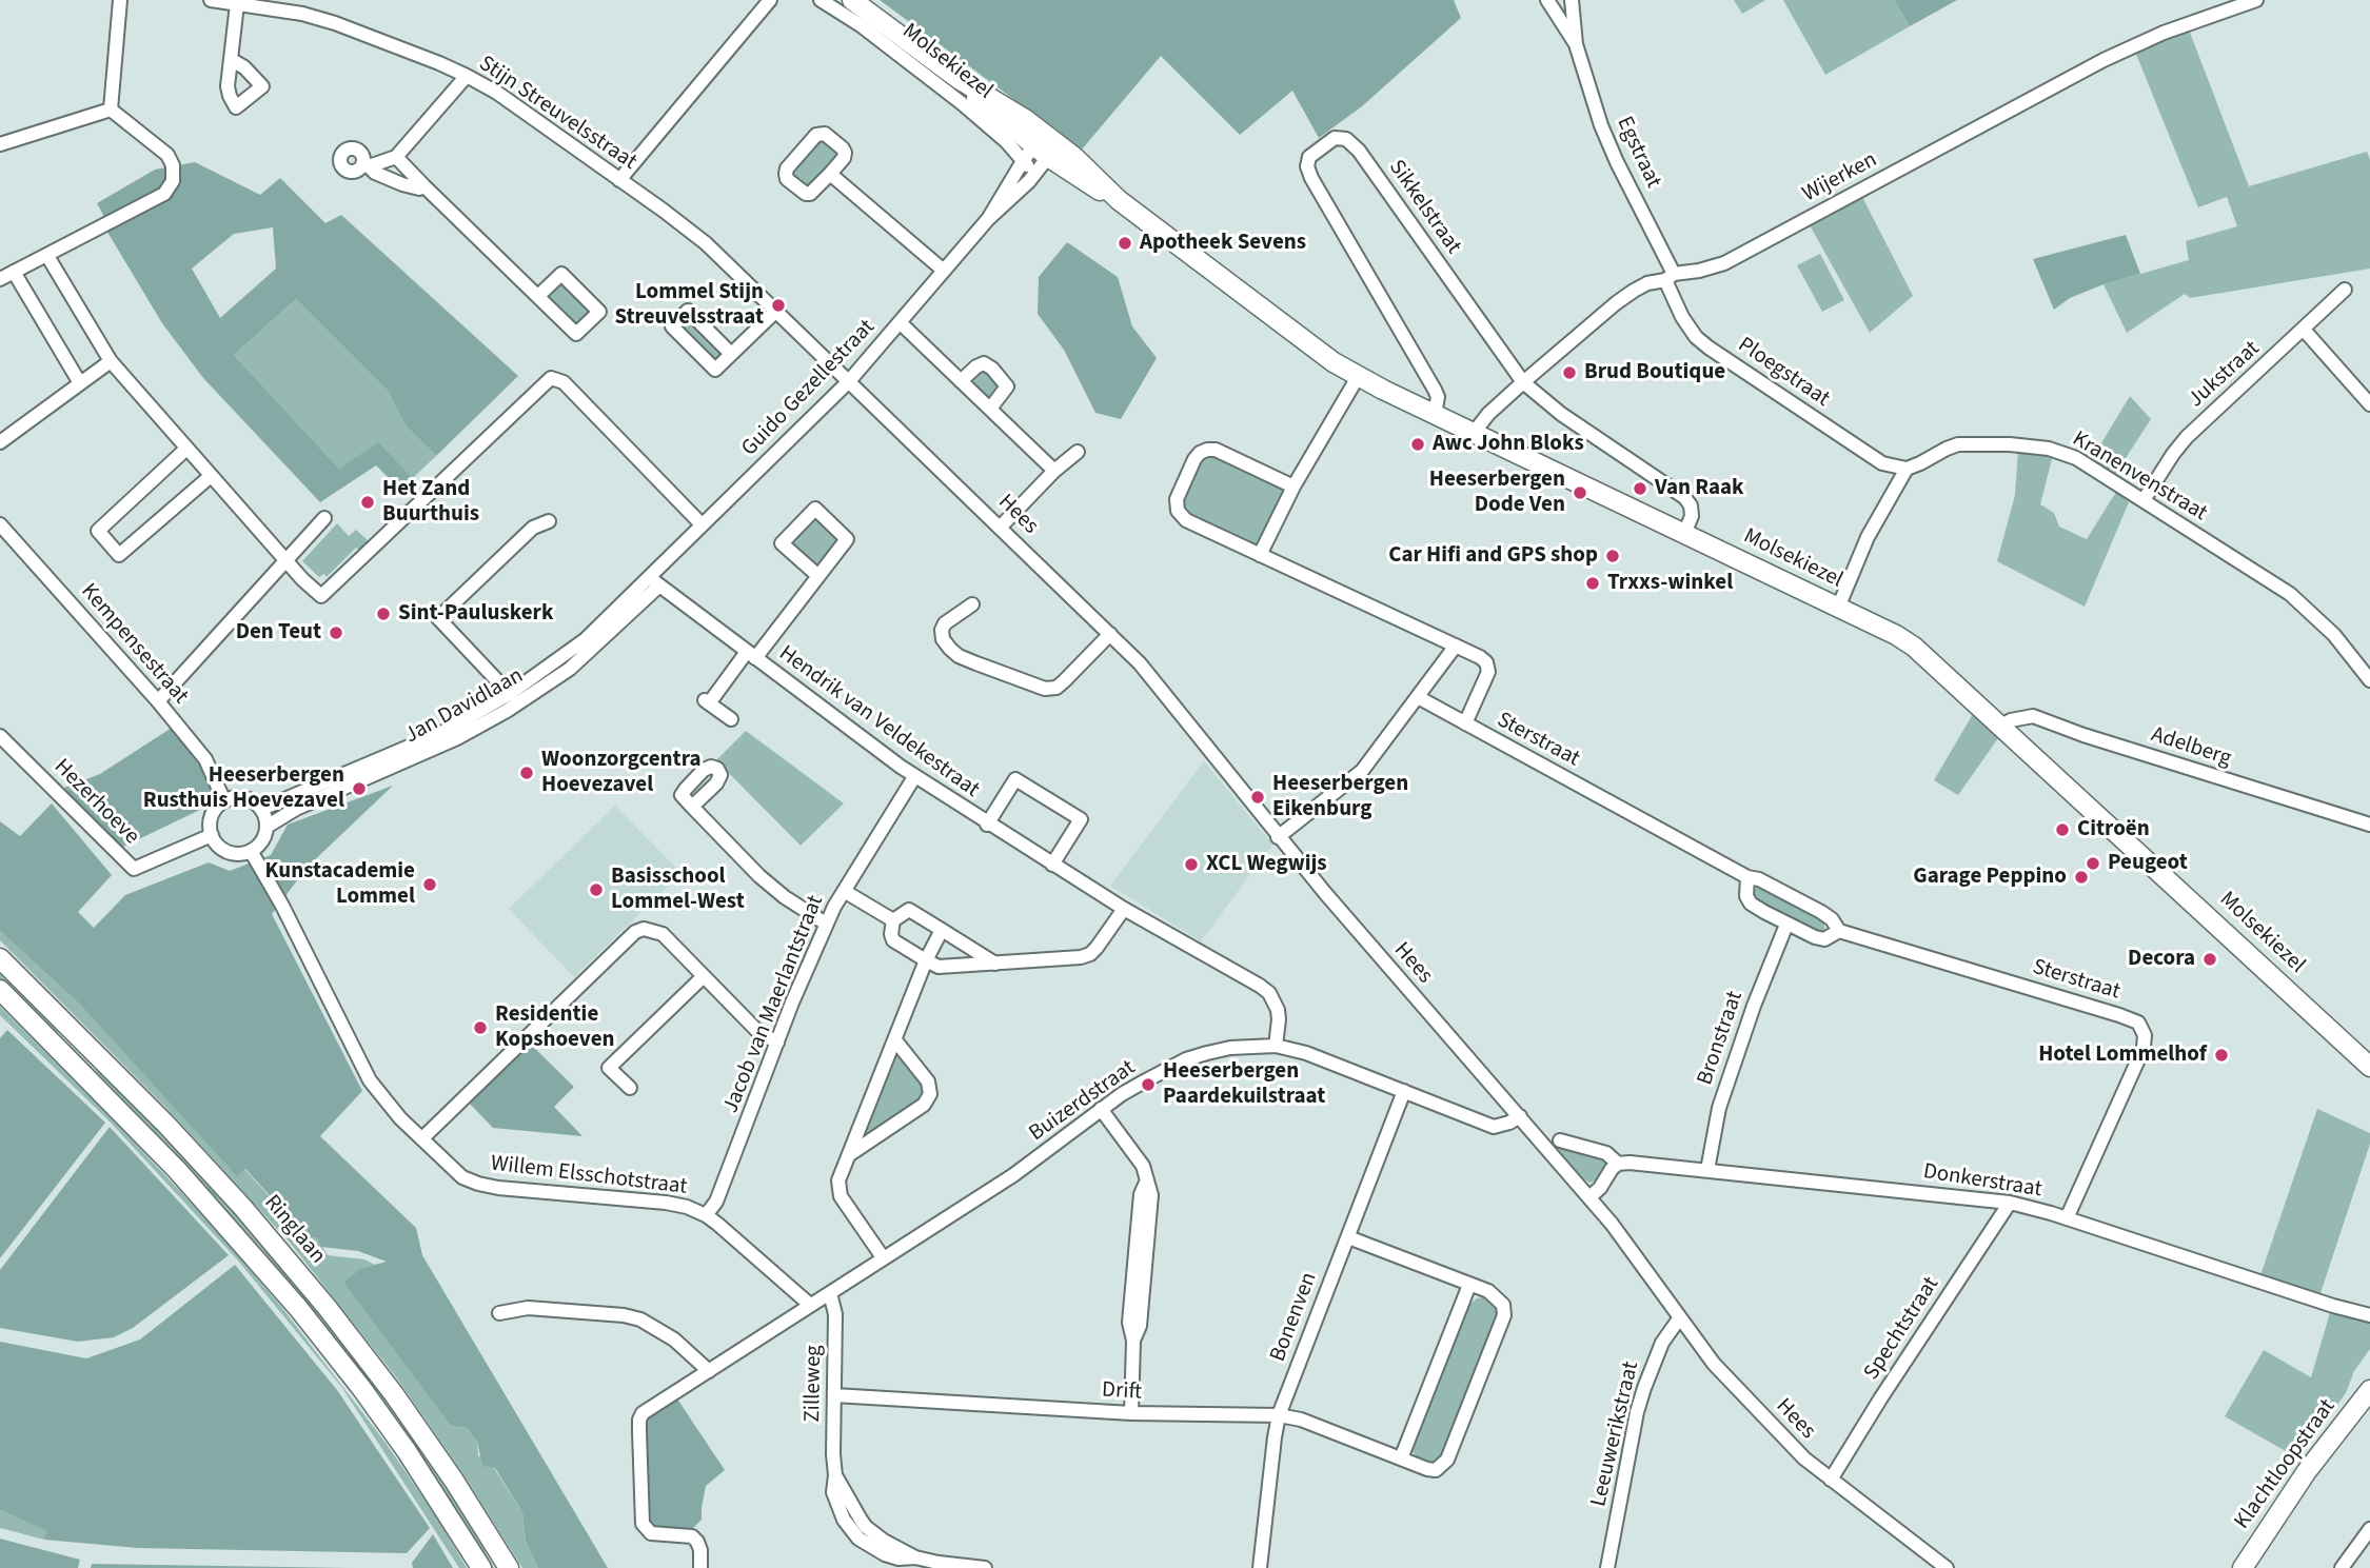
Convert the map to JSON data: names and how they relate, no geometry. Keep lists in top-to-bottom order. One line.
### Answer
{"streets":{"main road":["Molsekiezel","Ringlaan","Klachtloopstraat"],"street":["Stijn Streuvelsstraat","Egstraat","Wijerken","Sikkelstraat","Ploegstraat","Jukstraat","Guido Gezellestraat","Kranenvenstraat","Hees","Kempensestraat","Jan Davidlaan","Hendrik van Veldekestraat","Sterstraat","Adelberg","Hezerhoeve","Jacob van Maerlantstraat","Bronstraat","Buizerdstraat","Willem Elsschotstraat","Donkerstraat","Bonenven","Spechtstraat","Zilleweg","Drift","Leeuwerikstraat"]},"crossings":[["Molsekiezel","Wijerken"],["Molsekiezel","Sikkelstraat"],["Molsekiezel","Guido Gezellestraat"],["Molsekiezel","Adelberg"],["Stijn Streuvelsstraat","Guido Gezellestraat"],["Stijn Streuvelsstraat","Hees"],["Egstraat","Wijerken"],["Egstraat","Ploegstraat"],["Wijerken","Sikkelstraat"],["Wijerken","Ploegstraat"],["Ploegstraat","Kranenvenstraat"],["Jukstraat","Kranenvenstraat"],["Guido Gezellestraat","Hees"],["Guido Gezellestraat","Jan Davidlaan"],["Guido Gezellestraat","Hendrik van Veldekestraat"],["Hees","Buizerdstraat"],["Hees","Spechtstraat"],["Hees","Leeuwerikstraat"],["Kempensestraat","Jan Davidlaan"],["Kempensestraat","Hezerhoeve"],["Kempensestraat","Willem Elsschotstraat"],["Jan Davidlaan","Hendrik van Veldekestraat"],["Jan Davidlaan","Hezerhoeve"],["Jan Davidlaan","Willem Elsschotstraat"],["Hendrik van Veldekestraat","Jacob van Maerlantstraat"],["Hendrik van Veldekestraat","Buizerdstraat"],["Sterstraat","Bronstraat"],["Sterstraat","Donkerstraat"],["Hezerhoeve","Willem Elsschotstraat"],["Jacob van Maerlantstraat","Willem Elsschotstraat"],["Bronstraat","Donkerstraat"],["Buizerdstraat","Willem Elsschotstraat"],["Buizerdstraat","Bonenven"],["Buizerdstraat","Zilleweg"],["Donkerstraat","Spechtstraat"],["Bonenven","Drift"],["Zilleweg","Drift"]],"places":["Apotheek Sevens","Lommel Stijn Streuvelsstraat","Brud Boutique","Awc John Bloks","Van Raak","Heeserbergen Dode Ven","Het Zand Buurthuis","Car Hifi and GPS shop","Trxxs-winkel","Sint-Pauluskerk","Den Teut","Woonzorgcentra Hoevezavel","Heeserbergen Rusthuis Hoevezavel","Heeserbergen Eikenburg","Citroën","Peugeot","XCL Wegwijs","Garage Peppino","Kunstacademie Lommel","Basisschool Lommel-West","Decora","Residentie Kopshoeven","Hotel Lommelhof","Heeserbergen Paardekuilstraat"]}
